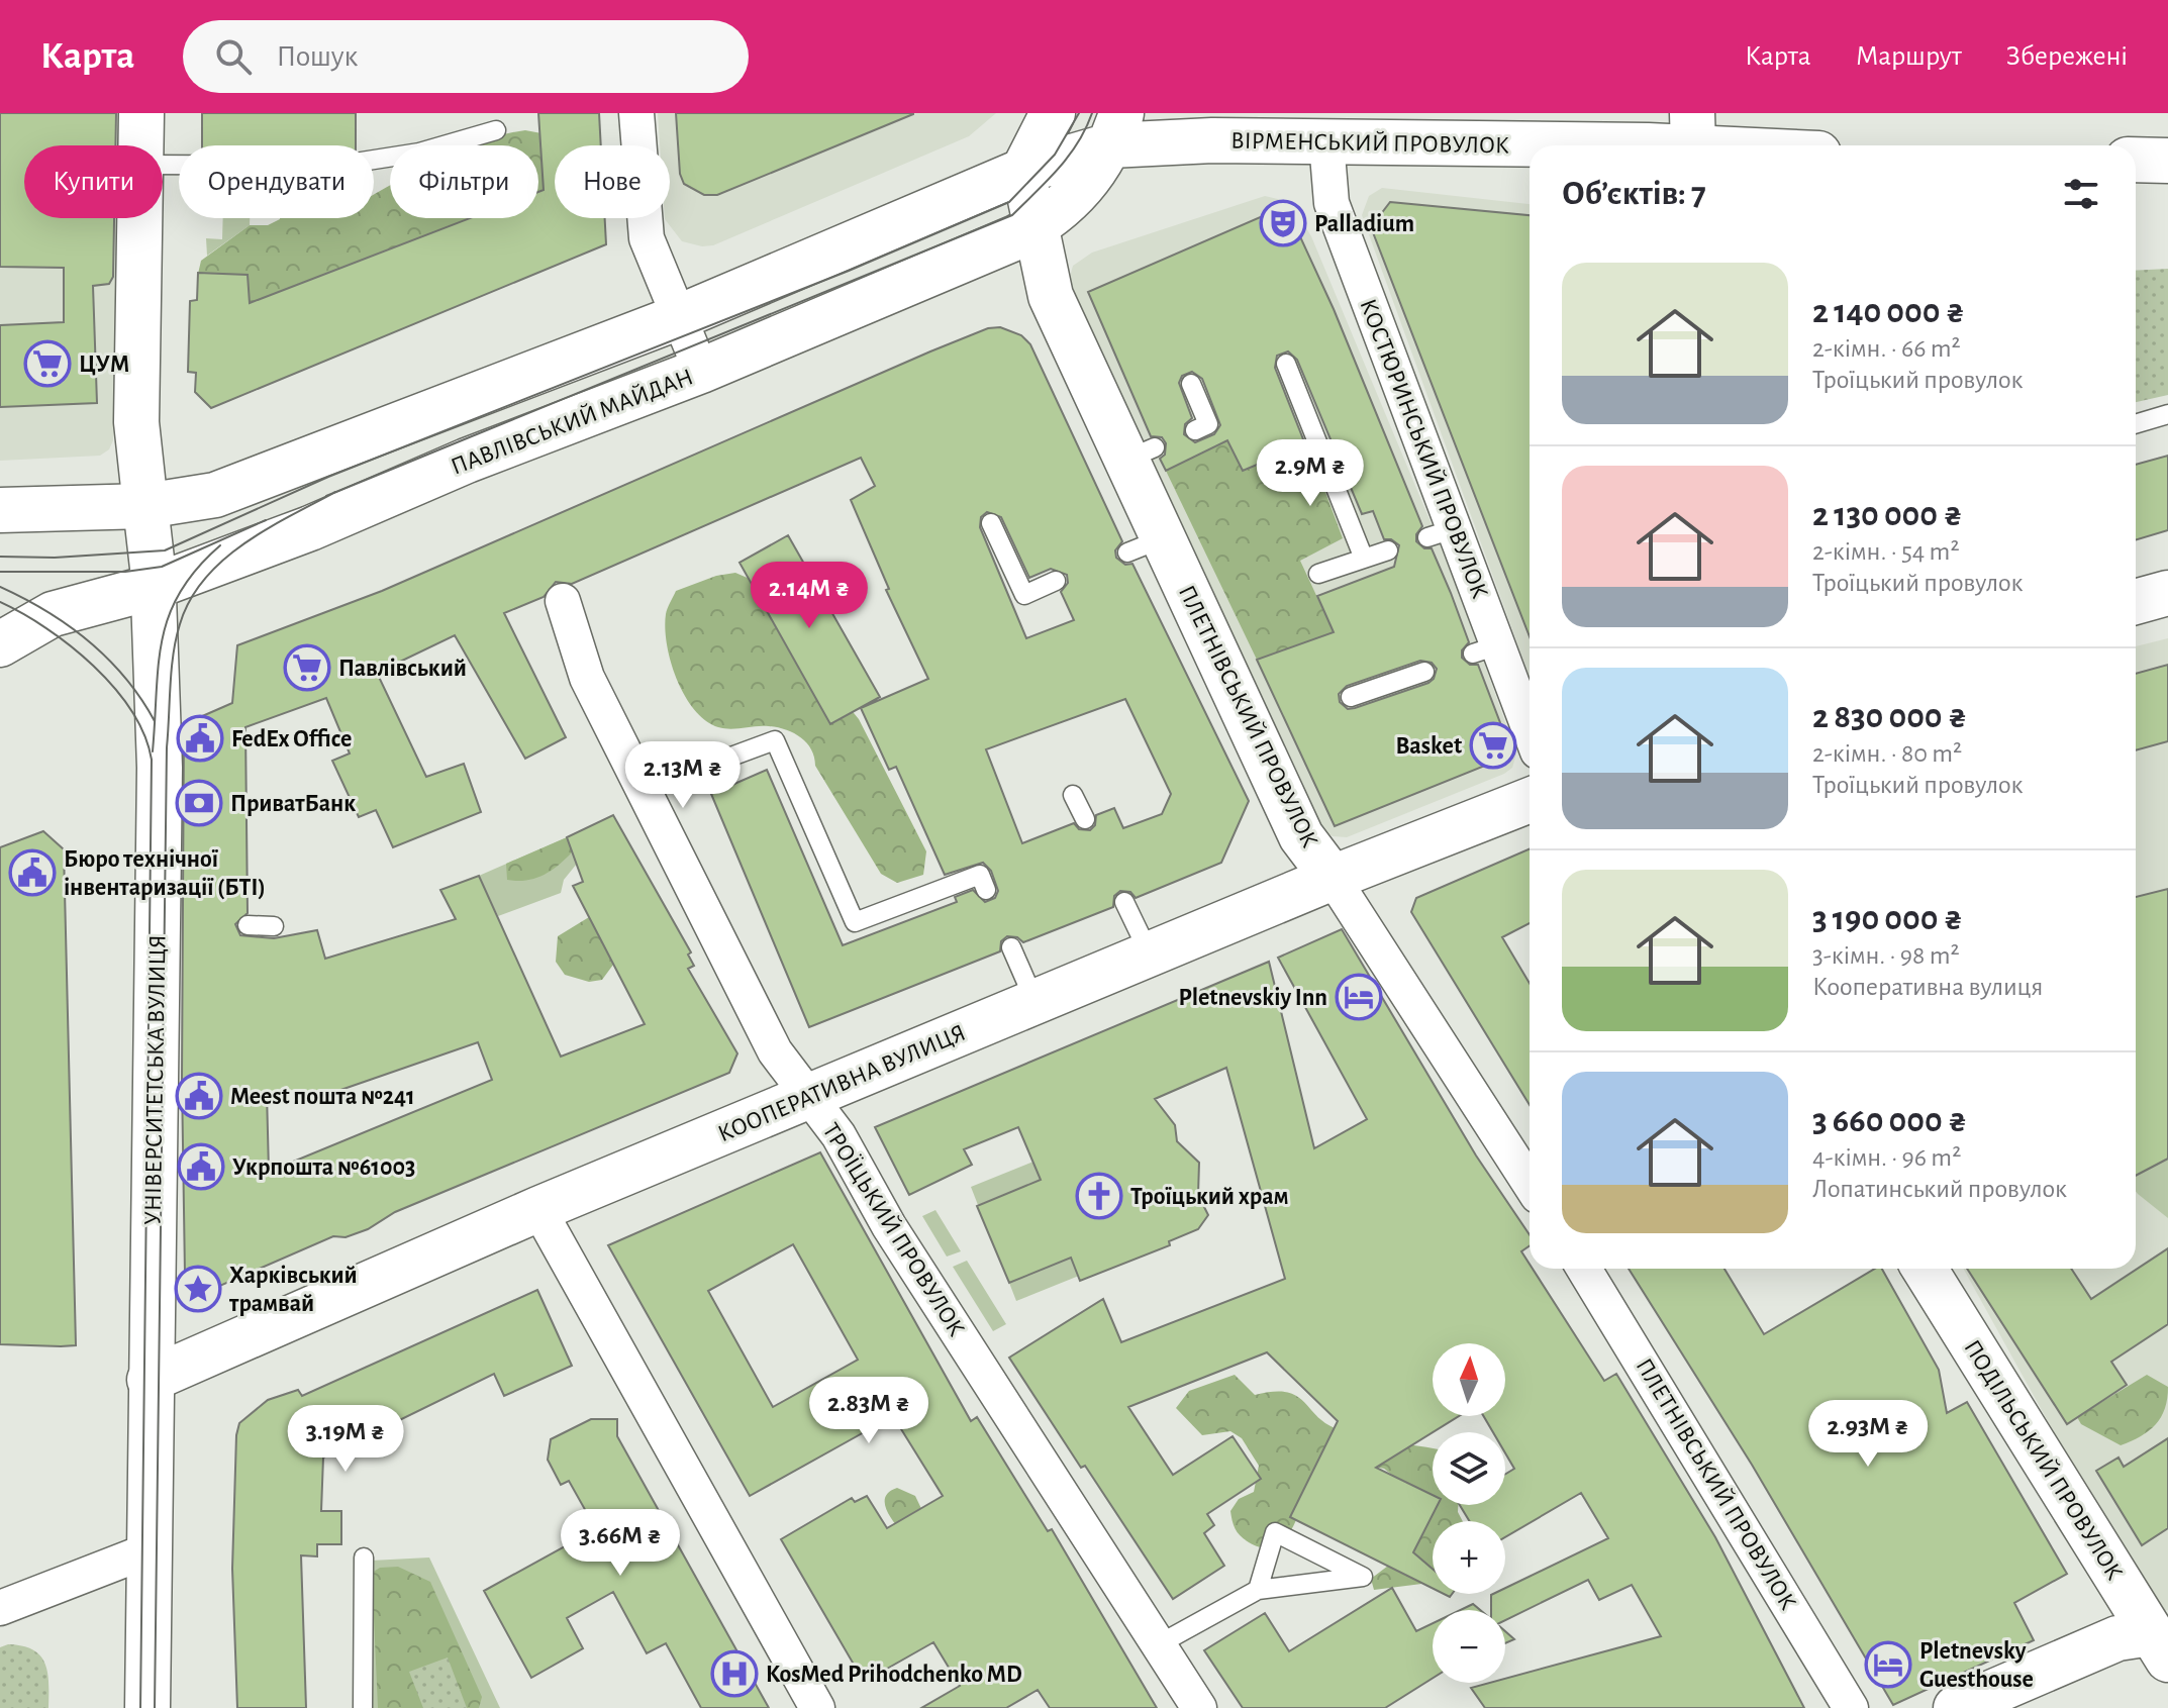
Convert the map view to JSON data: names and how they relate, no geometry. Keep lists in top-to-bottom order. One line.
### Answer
{"streets":{"main road":["ВІРМЕНСЬКИЙ ПРОВУЛОК","ПАВЛІВСЬКИЙ МАЙДАН","ПЛЕТНІВСЬКИЙ ПРОВУЛОК","УНІВЕРСИТЕТСЬКА ВУЛИЦЯ","КООПЕРАТИВНА ВУЛИЦЯ","ПОДІЛЬСЬКИЙ ПРОВУЛОК"],"street":["КОСТЮРИНСЬКИЙ ПРОВУЛОК","ТРОЇЦЬКИЙ ПРОВУЛОК"]},"crossings":[["ВІРМЕНСЬКИЙ ПРОВУЛОК","ПАВЛІВСЬКИЙ МАЙДАН"],["ВІРМЕНСЬКИЙ ПРОВУЛОК","КОСТЮРИНСЬКИЙ ПРОВУЛОК"],["ВІРМЕНСЬКИЙ ПРОВУЛОК","ПЛЕТНІВСЬКИЙ ПРОВУЛОК"],["ПАВЛІВСЬКИЙ МАЙДАН","ПЛЕТНІВСЬКИЙ ПРОВУЛОК"],["ПАВЛІВСЬКИЙ МАЙДАН","УНІВЕРСИТЕТСЬКА ВУЛИЦЯ"],["ПЛЕТНІВСЬКИЙ ПРОВУЛОК","КООПЕРАТИВНА ВУЛИЦЯ"],["УНІВЕРСИТЕТСЬКА ВУЛИЦЯ","КООПЕРАТИВНА ВУЛИЦЯ"],["КООПЕРАТИВНА ВУЛИЦЯ","ТРОЇЦЬКИЙ ПРОВУЛОК"]],"places":{"theatre":["Palladium"],"supermarket":["ЦУМ","Павлівський","Basket"],"public building":["FedEx Office","Бюро технічної інвентаризації (БТІ)","Meest пошта №241","Укрпошта №61003"],"bank":["ПриватБанк"],"hotel":["Pletnevskiy Inn","Pletnevsky Guesthouse"],"church":["Троїцький храм"],"place":["Харківський трамвай"],"hospital":["KosMed Prihodchenko MD"]},"north":"top","page":{"header":"Карта","search":"Пошук","nav":["Карта","Маршрут","Збережені"],"chip":["Купити","Орендувати","Фільтри","Нове"],"heading":"Об’єктів: 7","list":[{"name":"2 140 000 ₴","note":"2-кімн. · 66 m² · Троїцький провулок"},{"name":"2 130 000 ₴","note":"2-кімн. · 54 m² · Троїцький провулок"},{"name":"2 830 000 ₴","note":"2-кімн. · 80 m² · Троїцький провулок"},{"name":"3 190 000 ₴","note":"3-кімн. · 98 m² · Кооперативна вулиця"},{"name":"3 660 000 ₴","note":"4-кімн. · 96 m² · Лопатинський провулок"}],"price":["2.9M ₴","2.14M ₴","2.13M ₴","2.83M ₴","2.93M ₴","3.19M ₴","3.66M ₴"],"map_buttons":["+","−"]}}
